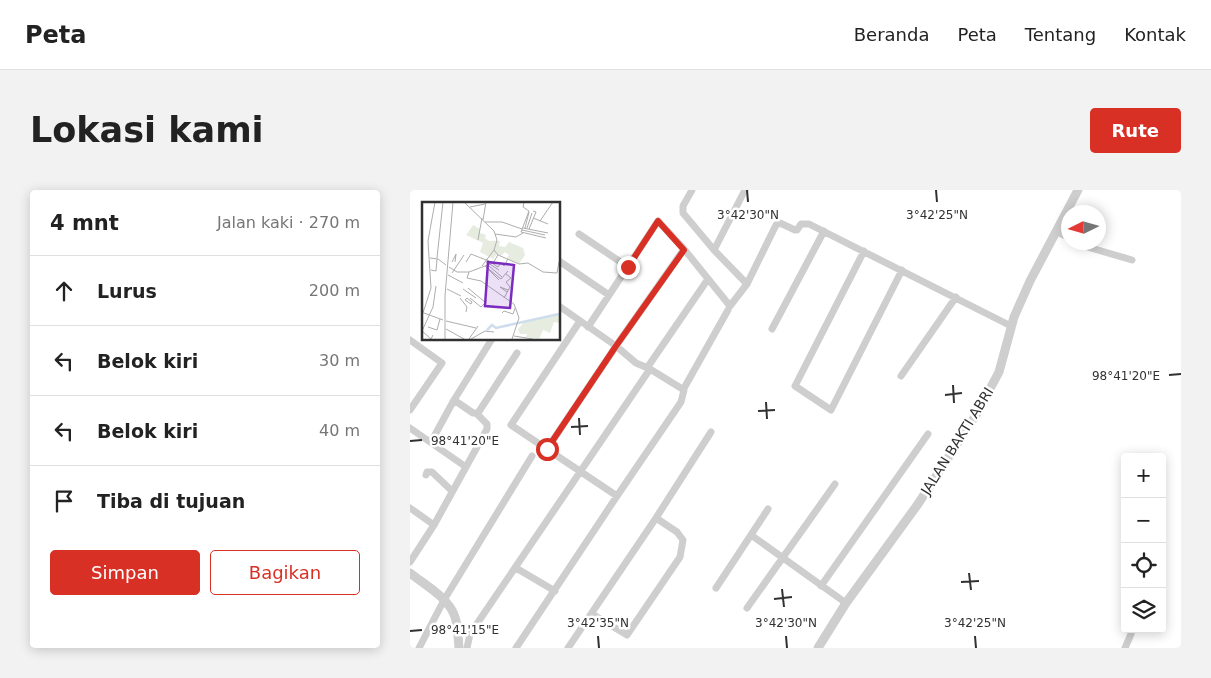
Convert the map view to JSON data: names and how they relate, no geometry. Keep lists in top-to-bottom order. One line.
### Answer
{"streets":{"street":["JALAN BAKTI ABRI"]},"north":"left","page":{"header":"Peta","nav":["Beranda","Peta","Tentang","Kontak"],"buttons":["Rute",["Simpan","Bagikan"]],"title":"Lokasi kami","heading":["4 mnt","Jalan kaki · 270 m"],"list":[["Lurus","200 m"],["Belok kiri","30 m"],["Belok kiri","40 m"],"Tiba di tujuan"],"map_buttons":["+","−"]},"coordinates":["3°42'30\"N","3°42'25\"N","98°41'20\"E","3°42'35\"N","98°41'15\"E"]}
